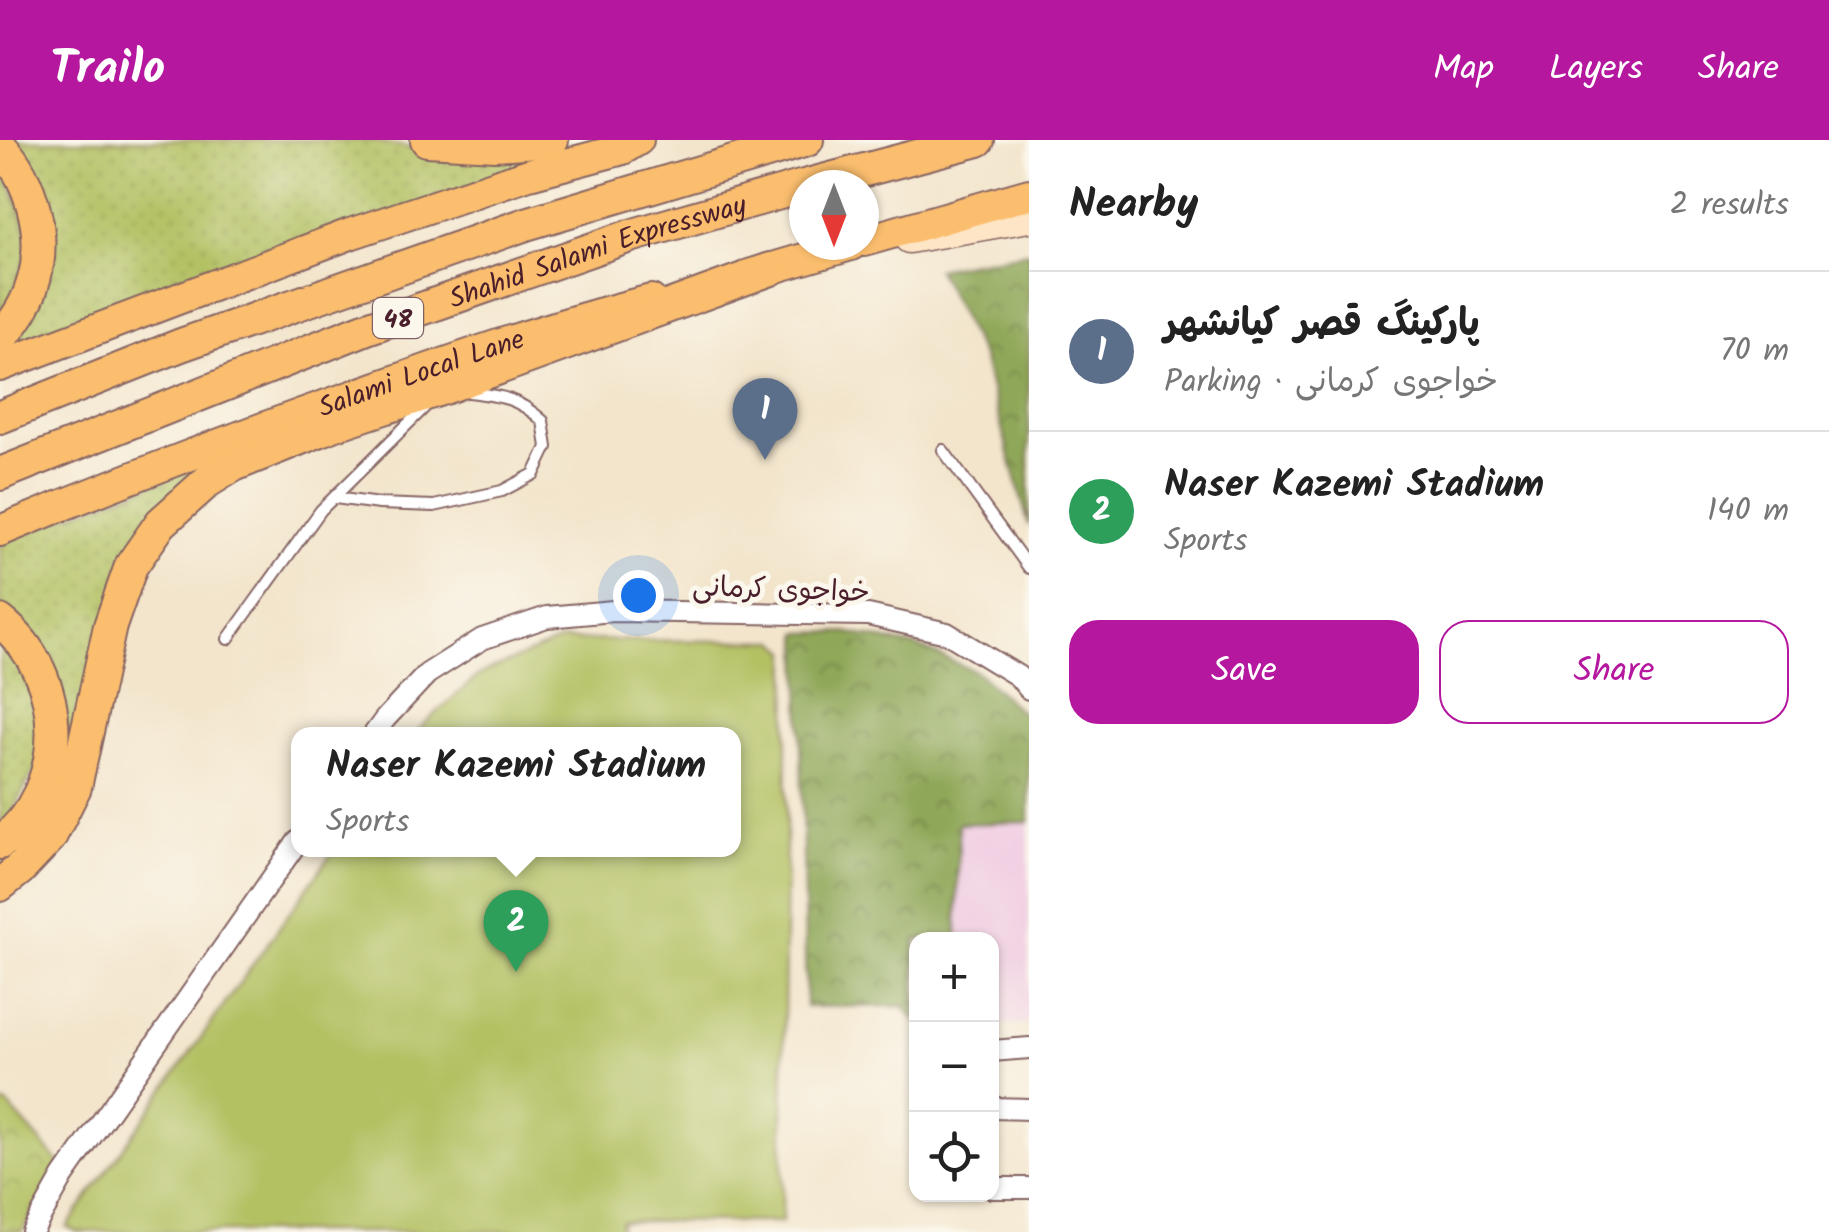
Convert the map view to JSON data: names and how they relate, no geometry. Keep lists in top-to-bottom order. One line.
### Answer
{"streets":{"highway":["Shahid Salami Expressway","48"],"main road":["Salami Local Lane"],"street":["خواجوی کرمانی"]},"north":"bottom","page":{"header":"Trailo","nav":["Map","Layers","Share"],"heading":["Nearby","2 results"],"list":[{"mark":"1","name":"پارکینگ قصر کیانشهر","note":"Parking · خواجوی کرمانی","value":"70 m"},{"mark":"2","name":"Naser Kazemi Stadium","note":"Sports","value":"140 m"}],"pins":["1","2"],"buttons":["Save","Share"],"popup":["Naser Kazemi Stadium","Sports"],"map_buttons":["+","−"]}}
